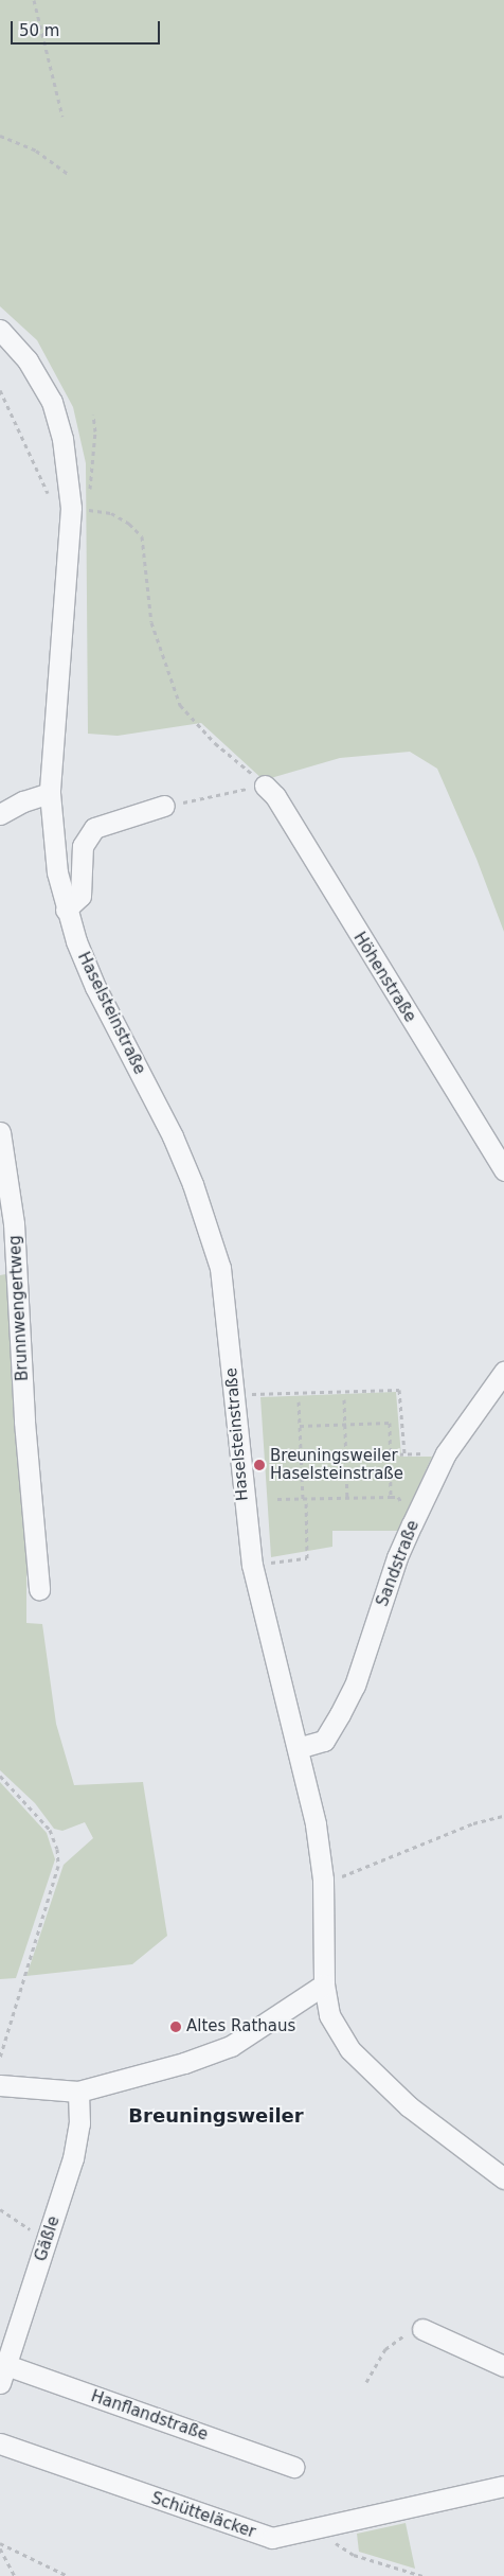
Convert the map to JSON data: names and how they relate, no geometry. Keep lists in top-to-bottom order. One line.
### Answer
{"streets":{"street":["Höhenstraße","Haselsteinstraße","Brunnwengertweg","Sandstraße","Gäßle","Hanflandstraße","Schütteläcker"]},"crossings":[["Haselsteinstraße","Sandstraße"],["Gäßle","Hanflandstraße"]],"districts":["Breuningsweiler"],"places":["Breuningsweiler Haselsteinstraße","Altes Rathaus"],"scale_bar":"50 m"}
